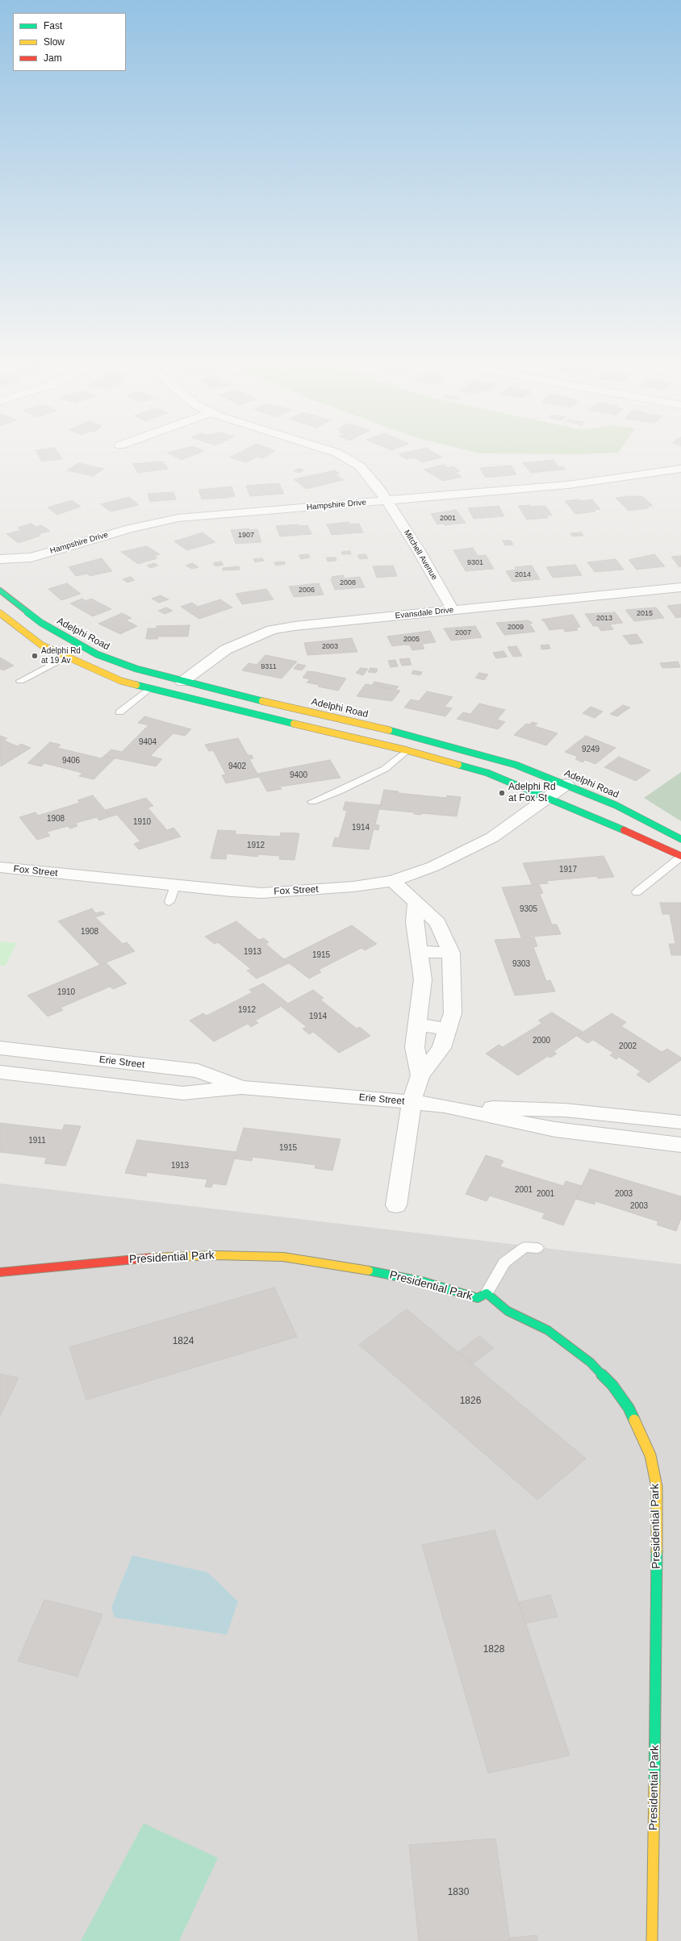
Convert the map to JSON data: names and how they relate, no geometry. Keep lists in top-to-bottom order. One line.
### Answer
{"streets":{"main road":["Adelphi Road","Presidential Park"],"street":["Hampshire Drive","Mitchell Avenue","Evansdale Drive","Fox Street","Erie Street"]},"crossings":[["Hampshire Drive","Mitchell Avenue"],["Mitchell Avenue","Evansdale Drive"],["Evansdale Drive","Adelphi Road"],["Adelphi Road","Fox Street"]],"places":["Adelphi Rd at 19 Av","Adelphi Rd at Fox St"],"house_numbers":["2001","1907","9301","2014","2008","2006","2015","2013","2009","2007","2005","2003","9311","9404","9249","9406","9402","9400","1908","1910","1914","1912","1917","9305","1908","1913","1915","9303","1910","1912","1914","2000","2002","1911","1915","1913","2001","2001","2003","2003","1824","1826","1828","1830"],"legend":["Fast","Slow","Jam"]}
